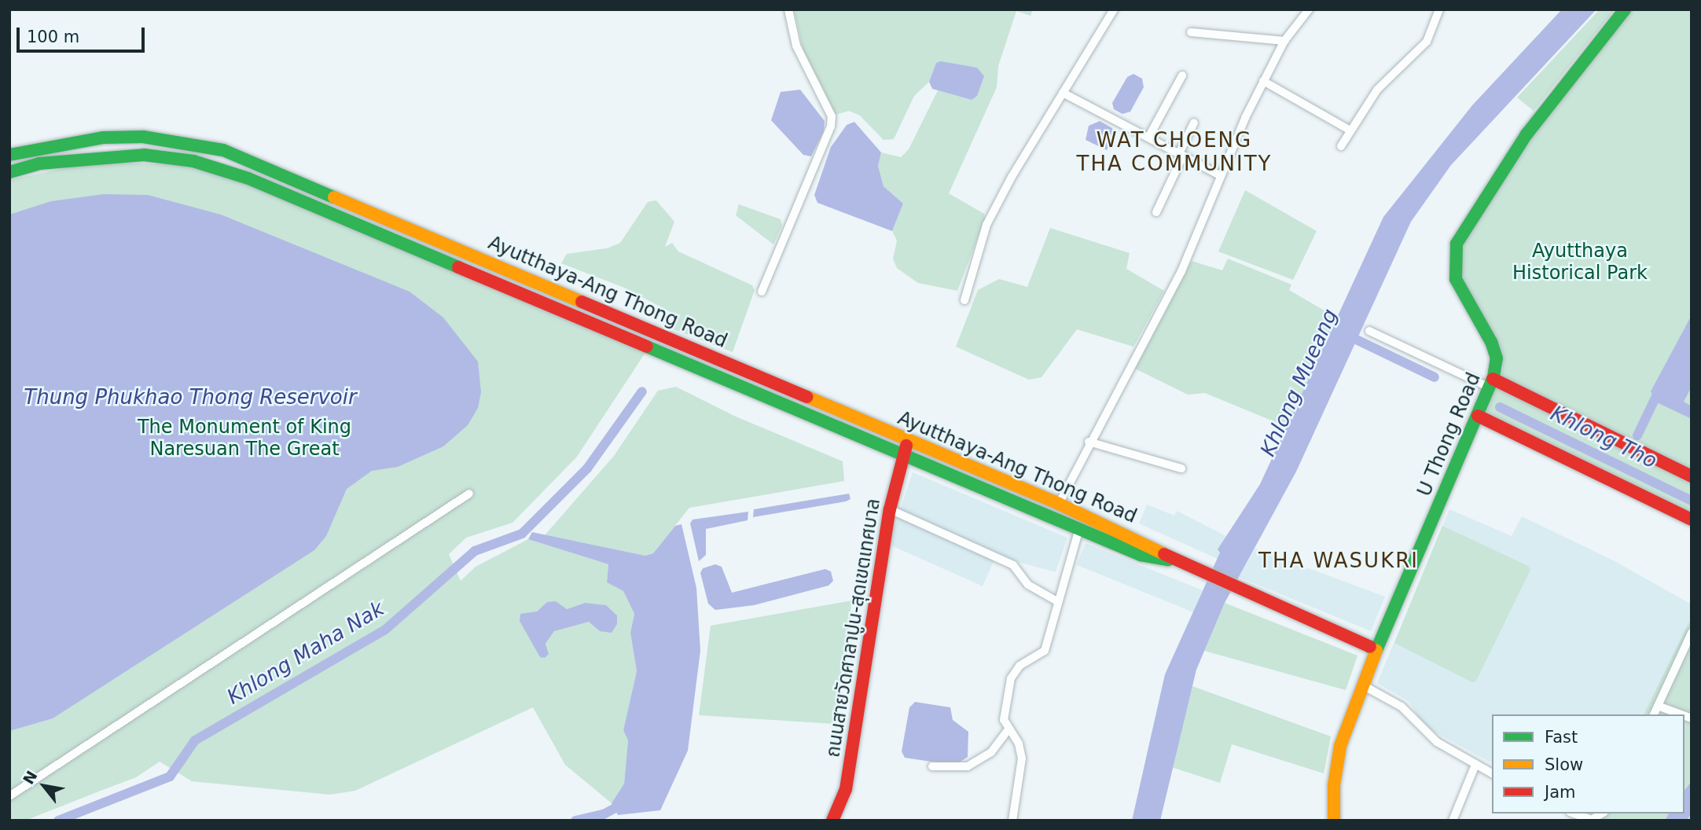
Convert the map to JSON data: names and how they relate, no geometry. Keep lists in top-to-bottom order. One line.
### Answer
{"streets":{"main road":["Ayutthaya-Ang Thong Road","U Thong Road","ถนนสายวัดศาลาปูน-สุดเขตเทศบาล"]},"crossings":[["Ayutthaya-Ang Thong Road","U Thong Road"],["Ayutthaya-Ang Thong Road","ถนนสายวัดศาลาปูน-สุดเขตเทศบาล"]],"districts":["WAT CHOENG THA COMMUNITY","THA WASUKRI"],"water":["Khlong Mueang","Thung Phukhao Thong Reservoir","Khlong Tho","Khlong Maha Nak"],"parks":["Ayutthaya Historical Park","The Monument of King Naresuan The Great"],"legend":["Fast","Slow","Jam"],"scale_bar":"100 m","north":"top left"}
